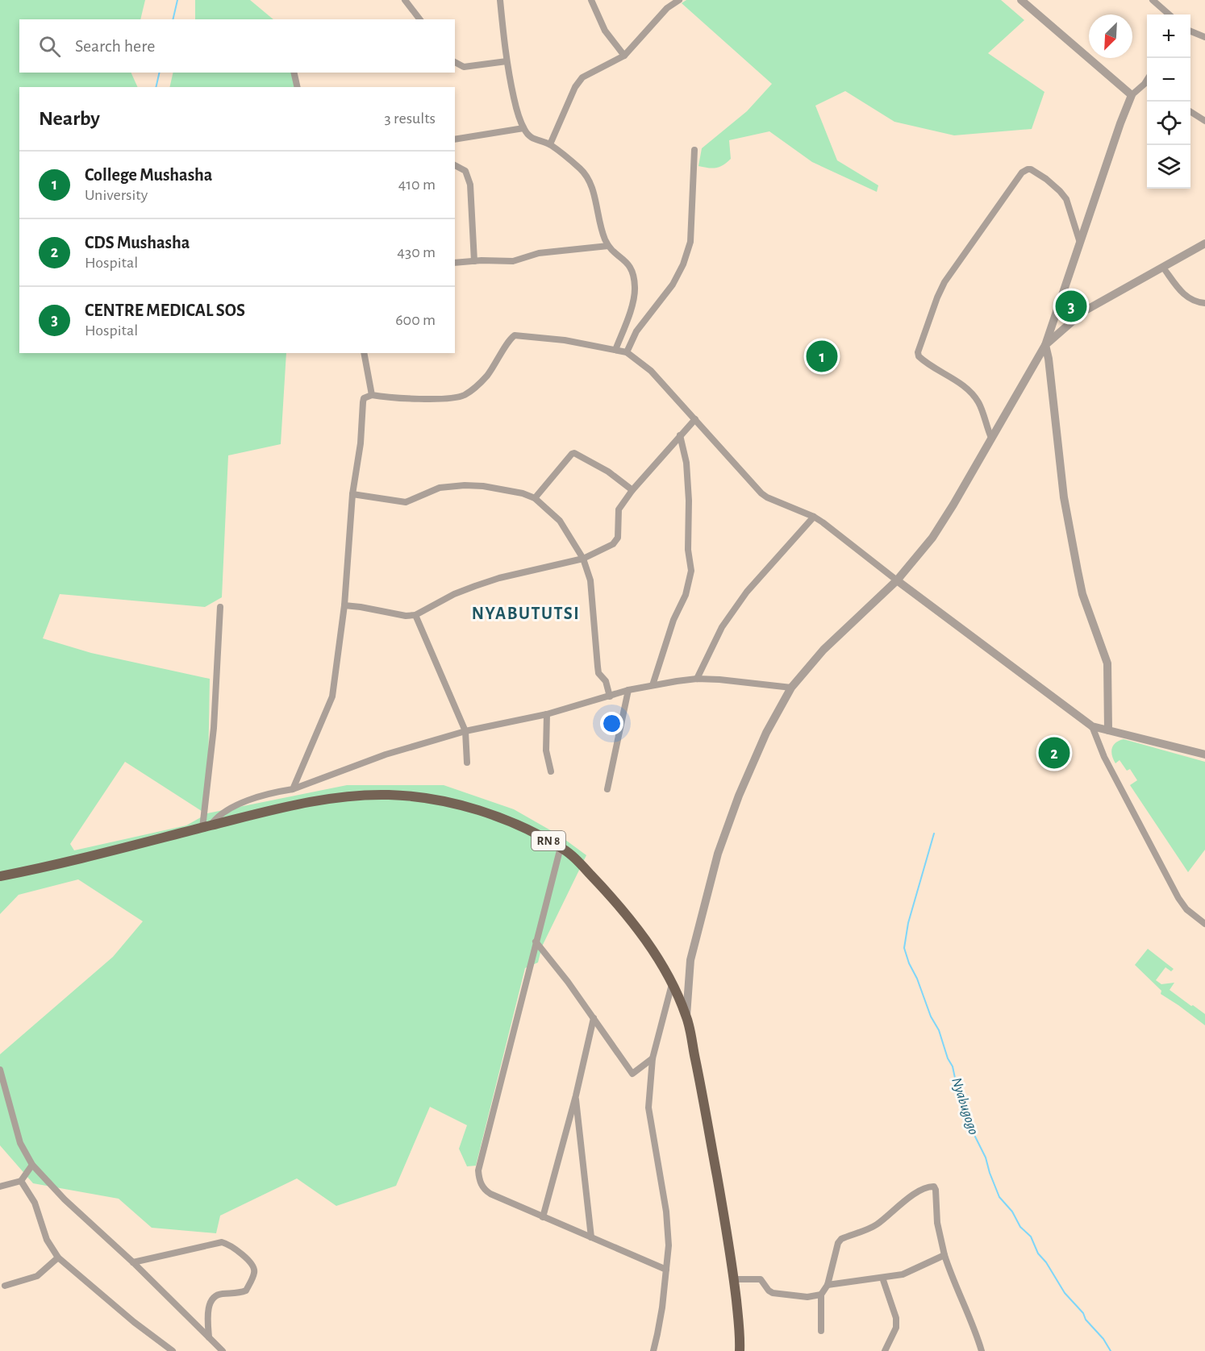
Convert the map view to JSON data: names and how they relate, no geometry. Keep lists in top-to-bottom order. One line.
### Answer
{"streets":{"main road":["RN 8"]},"districts":["NYABUTUTSI"],"water":["Nyabugogo"],"north":"bottom left","page":{"map_buttons":["+","−"],"search":"Search here","heading":["Nearby","3 results"],"list":[{"mark":"1","name":"College Mushasha","note":"University","value":"410 m"},{"mark":"2","name":"CDS Mushasha","note":"Hospital","value":"430 m"},{"mark":"3","name":"CENTRE MEDICAL SOS","note":"Hospital","value":"600 m"}],"pins":["3","1","2"]}}
